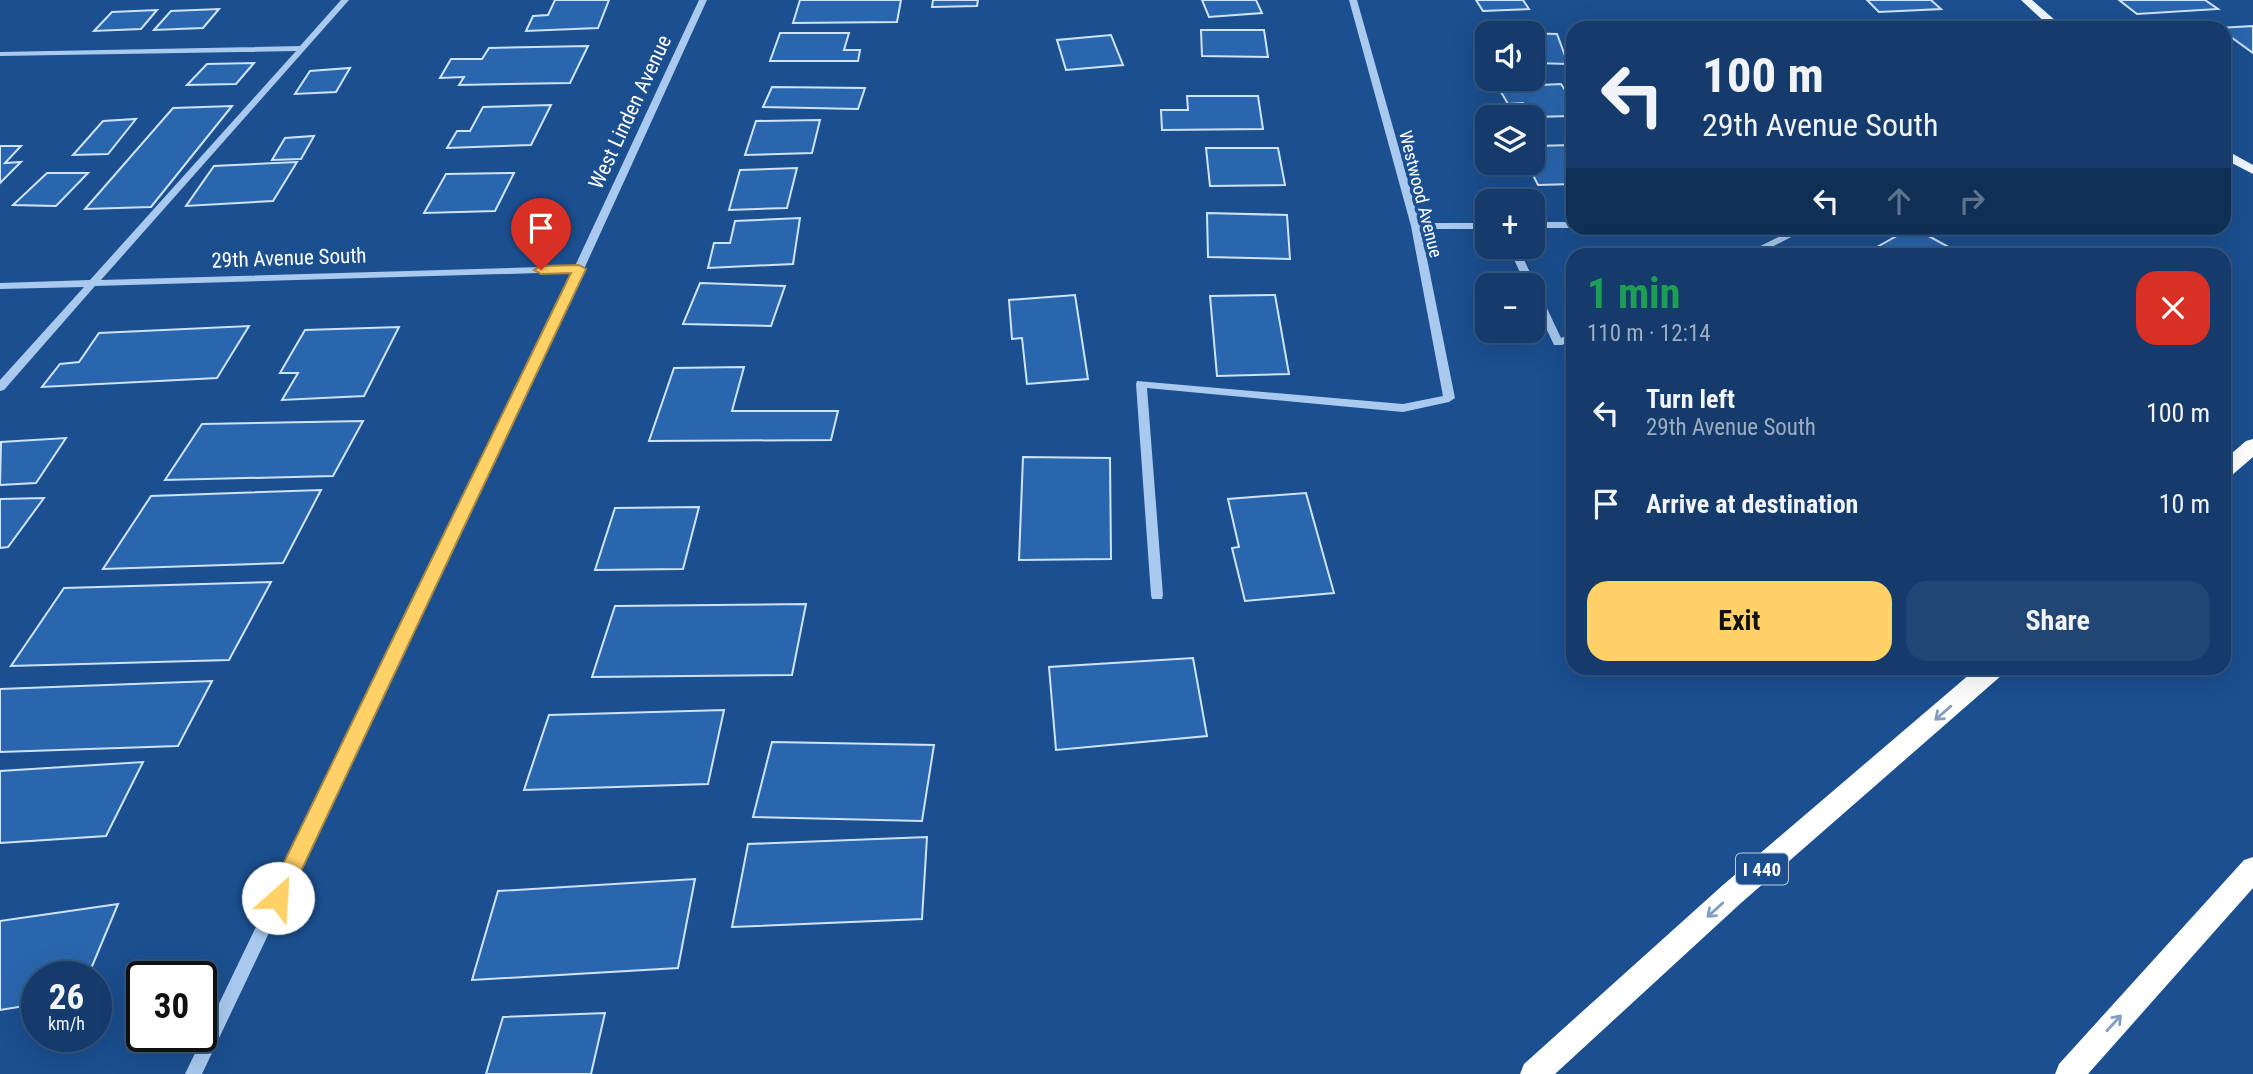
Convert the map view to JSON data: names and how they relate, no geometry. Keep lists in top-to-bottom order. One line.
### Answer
{"streets":{"highway":["I 440"],"street":["West Linden Avenue","Westwood Avenue","29th Avenue South"]},"crossings":[["West Linden Avenue","29th Avenue South"]],"page":{"map_buttons":["+","−"],"turn":["100 m","29th Avenue South"],"heading":["1 min","110 m · 12:14"],"list":[{"name":"Turn left","note":"29th Avenue South","value":"100 m"},{"name":"Arrive at destination","value":"10 m"}],"buttons":["Exit","Share"],"speed":"26 km/h","limit":"30"}}
